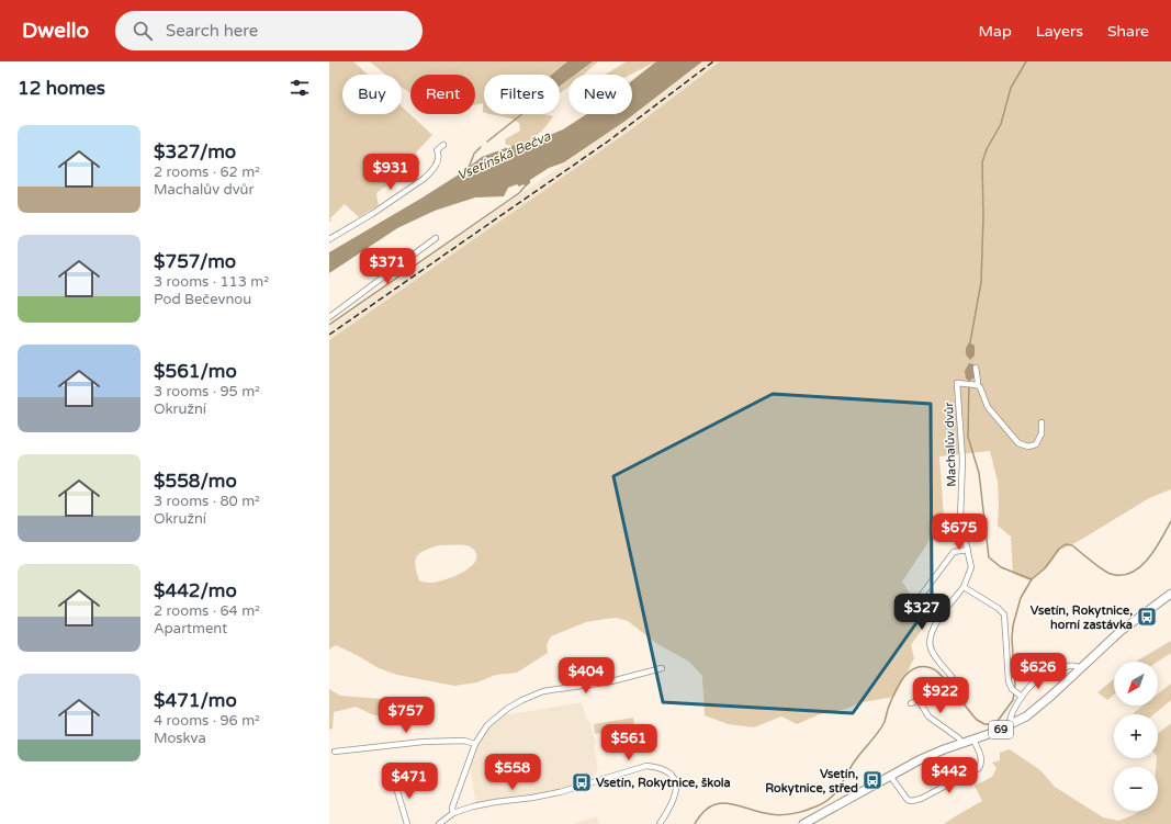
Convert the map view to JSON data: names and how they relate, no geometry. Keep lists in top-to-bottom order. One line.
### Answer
{"streets":{"main road":["69"],"street":["Machalův dvůr"]},"water":["Vsetínská Bečva"],"places":{"bus stop":["Vsetín, Rokytnice, horní zastávka","Vsetín, Rokytnice, střed","Vsetín, Rokytnice, škola"]},"north":"bottom left","page":{"header":"Dwello","search":"Search here","nav":["Map","Layers","Share"],"heading":"12 homes","chip":["Buy","Rent","Filters","New"],"list":[{"name":"$327/mo","note":"2 rooms · 62 m² · Machalův dvůr"},{"name":"$757/mo","note":"3 rooms · 113 m² · Pod Bečevnou"},{"name":"$561/mo","note":"3 rooms · 95 m² · Okružní"},{"name":"$558/mo","note":"3 rooms · 80 m² · Okružní"},{"name":"$442/mo","note":"2 rooms · 64 m² · Apartment"},{"name":"$471/mo","note":"4 rooms · 96 m² · Moskva"}],"price":["$931","$371","$675","$327","$626","$404","$922","$757","$561","$558","$442","$471"],"map_buttons":["+","−"]}}
